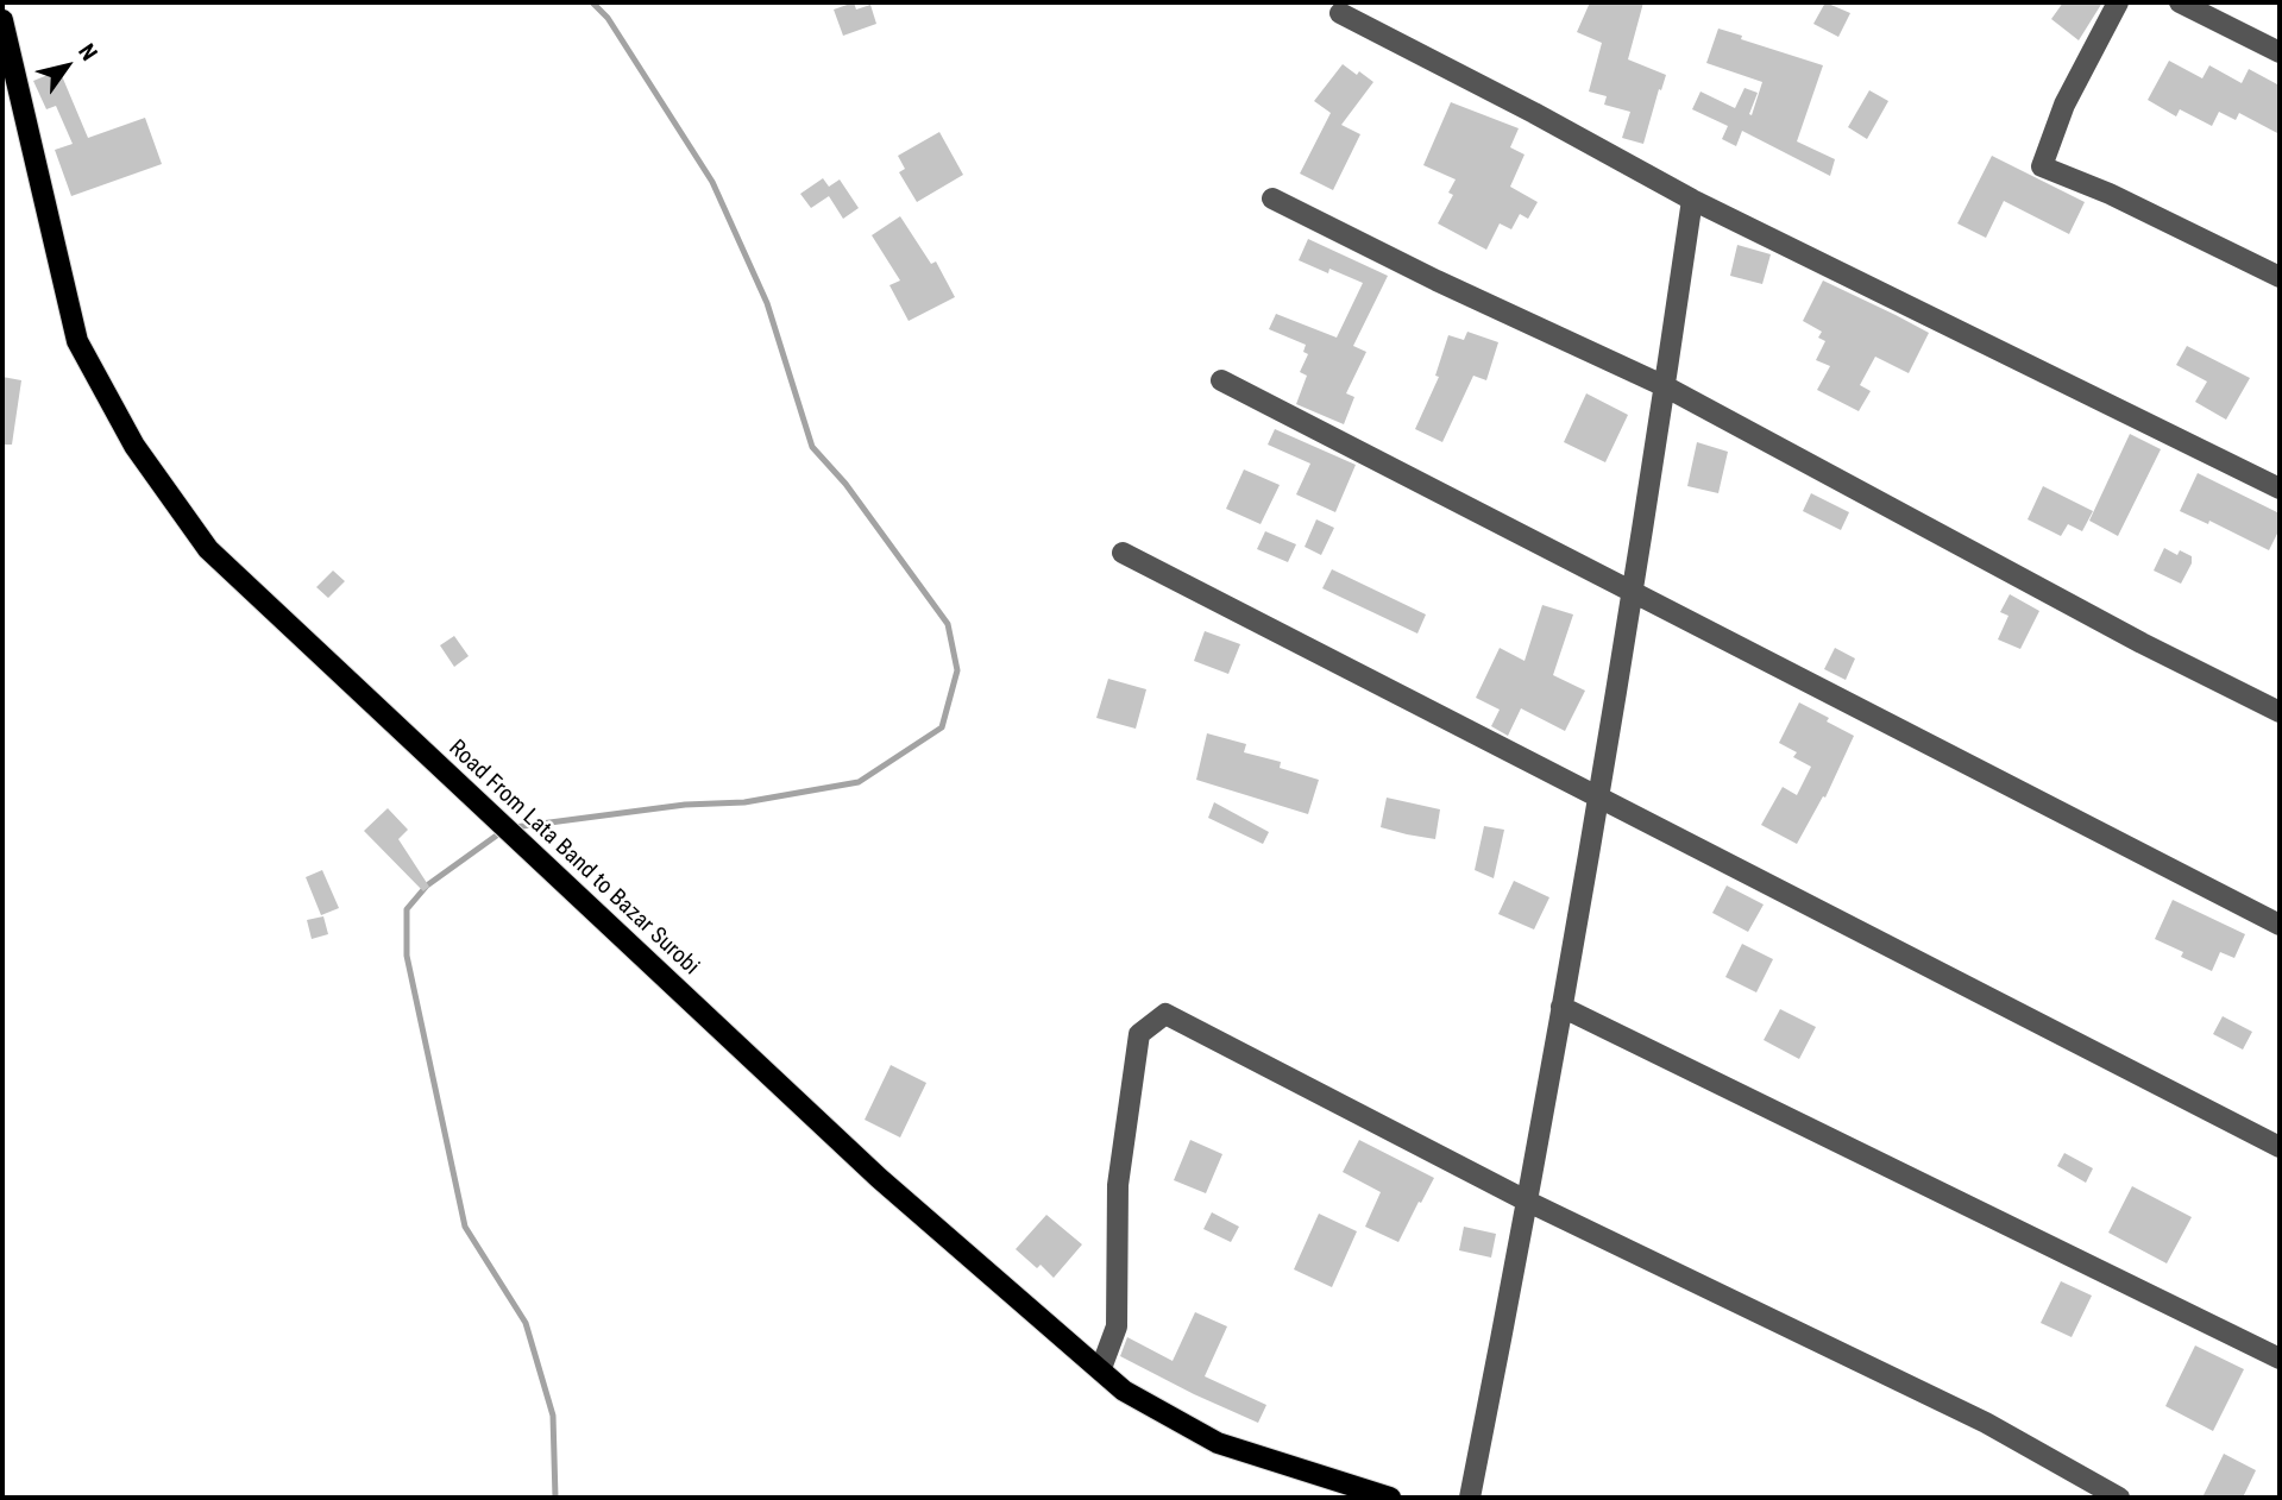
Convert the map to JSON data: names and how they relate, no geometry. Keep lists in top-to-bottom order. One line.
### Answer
{"streets":{"main road":["Road From Lata Band to Bazar Surobi"]},"north":"top right"}
